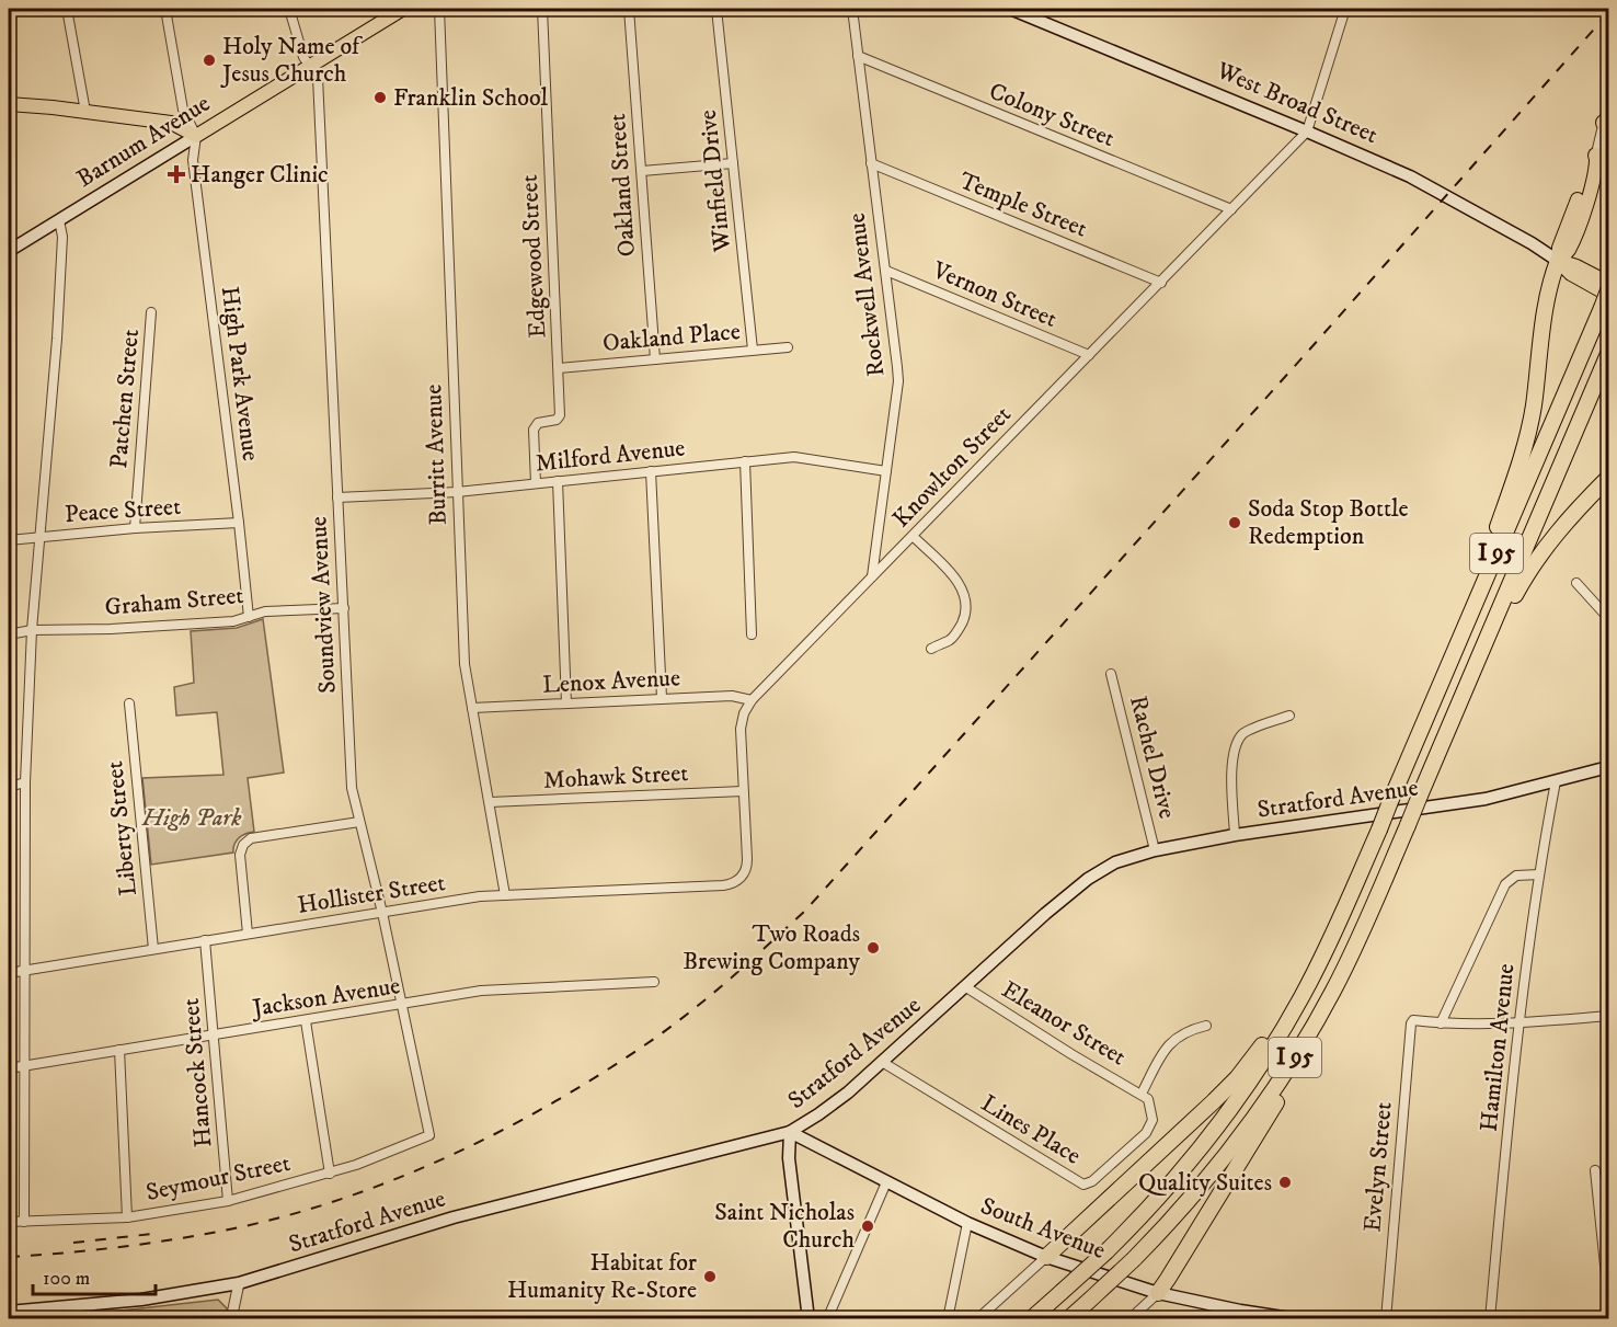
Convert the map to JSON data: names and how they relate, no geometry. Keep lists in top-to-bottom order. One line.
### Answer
{"streets":{"highway":["I 95"],"main road":["West Broad Street","Barnum Avenue","Stratford Avenue","South Avenue"],"street":["Colony Street","Winfield Drive","Oakland Street","Temple Street","Edgewood Street","Rockwell Avenue","Vernon Street","Oakland Place","High Park Avenue","Patchen Street","Burritt Avenue","Milford Avenue","Knowlton Street","Peace Street","Graham Street","Soundview Avenue","Lenox Avenue","Rachel Drive","Mohawk Street","Liberty Street","Hollister Street","Jackson Avenue","Eleanor Street","Hamilton Avenue","Hancock Street","Lines Place","Evelyn Street","Seymour Street"]},"crossings":[["West Broad Street","Knowlton Street"],["West Broad Street","I 95"],["Colony Street","Rockwell Avenue"],["Colony Street","Knowlton Street"],["Barnum Avenue","High Park Avenue"],["Barnum Avenue","Soundview Avenue"],["Winfield Drive","Oakland Place"],["Oakland Street","Oakland Place"],["Temple Street","Rockwell Avenue"],["Temple Street","Knowlton Street"],["Edgewood Street","Oakland Place"],["Edgewood Street","Milford Avenue"],["Rockwell Avenue","Vernon Street"],["Rockwell Avenue","Milford Avenue"],["Rockwell Avenue","Knowlton Street"],["Vernon Street","Knowlton Street"],["High Park Avenue","Peace Street"],["High Park Avenue","Graham Street"],["Patchen Street","Peace Street"],["Burritt Avenue","Milford Avenue"],["Burritt Avenue","Lenox Avenue"],["Burritt Avenue","Mohawk Street"],["Burritt Avenue","Hollister Street"],["Milford Avenue","Soundview Avenue"],["Knowlton Street","Lenox Avenue"],["Knowlton Street","Mohawk Street"],["Knowlton Street","Hollister Street"],["Graham Street","Soundview Avenue"],["Soundview Avenue","Hollister Street"],["Soundview Avenue","Jackson Avenue"],["Soundview Avenue","Seymour Street"],["Rachel Drive","Stratford Avenue"],["Stratford Avenue","Eleanor Street"],["Stratford Avenue","Hamilton Avenue"],["Stratford Avenue","Lines Place"],["Stratford Avenue","South Avenue"],["Liberty Street","Hollister Street"],["Hollister Street","Hancock Street"],["Jackson Avenue","Hancock Street"],["Eleanor Street","Lines Place"],["Hancock Street","Seymour Street"]],"parks":["High Park"],"places":{"other":["Holy Name of Jesus Church","Franklin School","Soda Stop Bottle Redemption","Two Roads Brewing Company","Quality Suites","Saint Nicholas Church","Habitat for Humanity Re-Store"],"health":["Hanger Clinic"]},"scale_bar":"100 m"}
